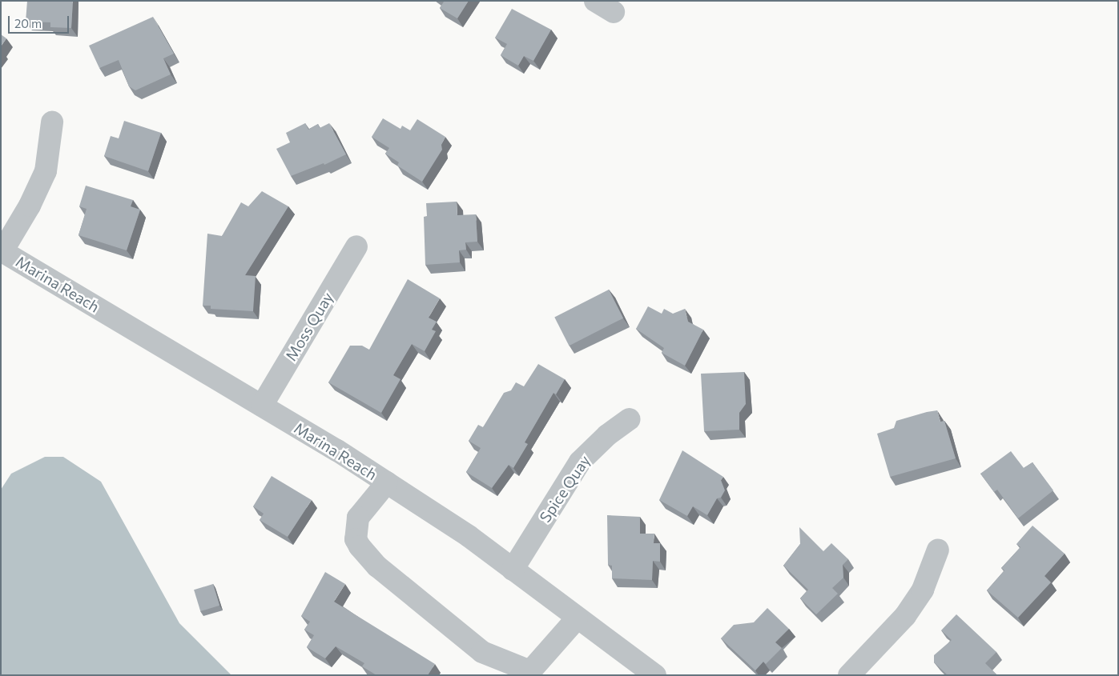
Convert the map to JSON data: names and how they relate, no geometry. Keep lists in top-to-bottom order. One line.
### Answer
{"streets":{"street":["Marina Reach","Moss Quay","Spice Quay"]},"crossings":[["Marina Reach","Moss Quay"],["Marina Reach","Spice Quay"]],"scale_bar":"20 m"}
